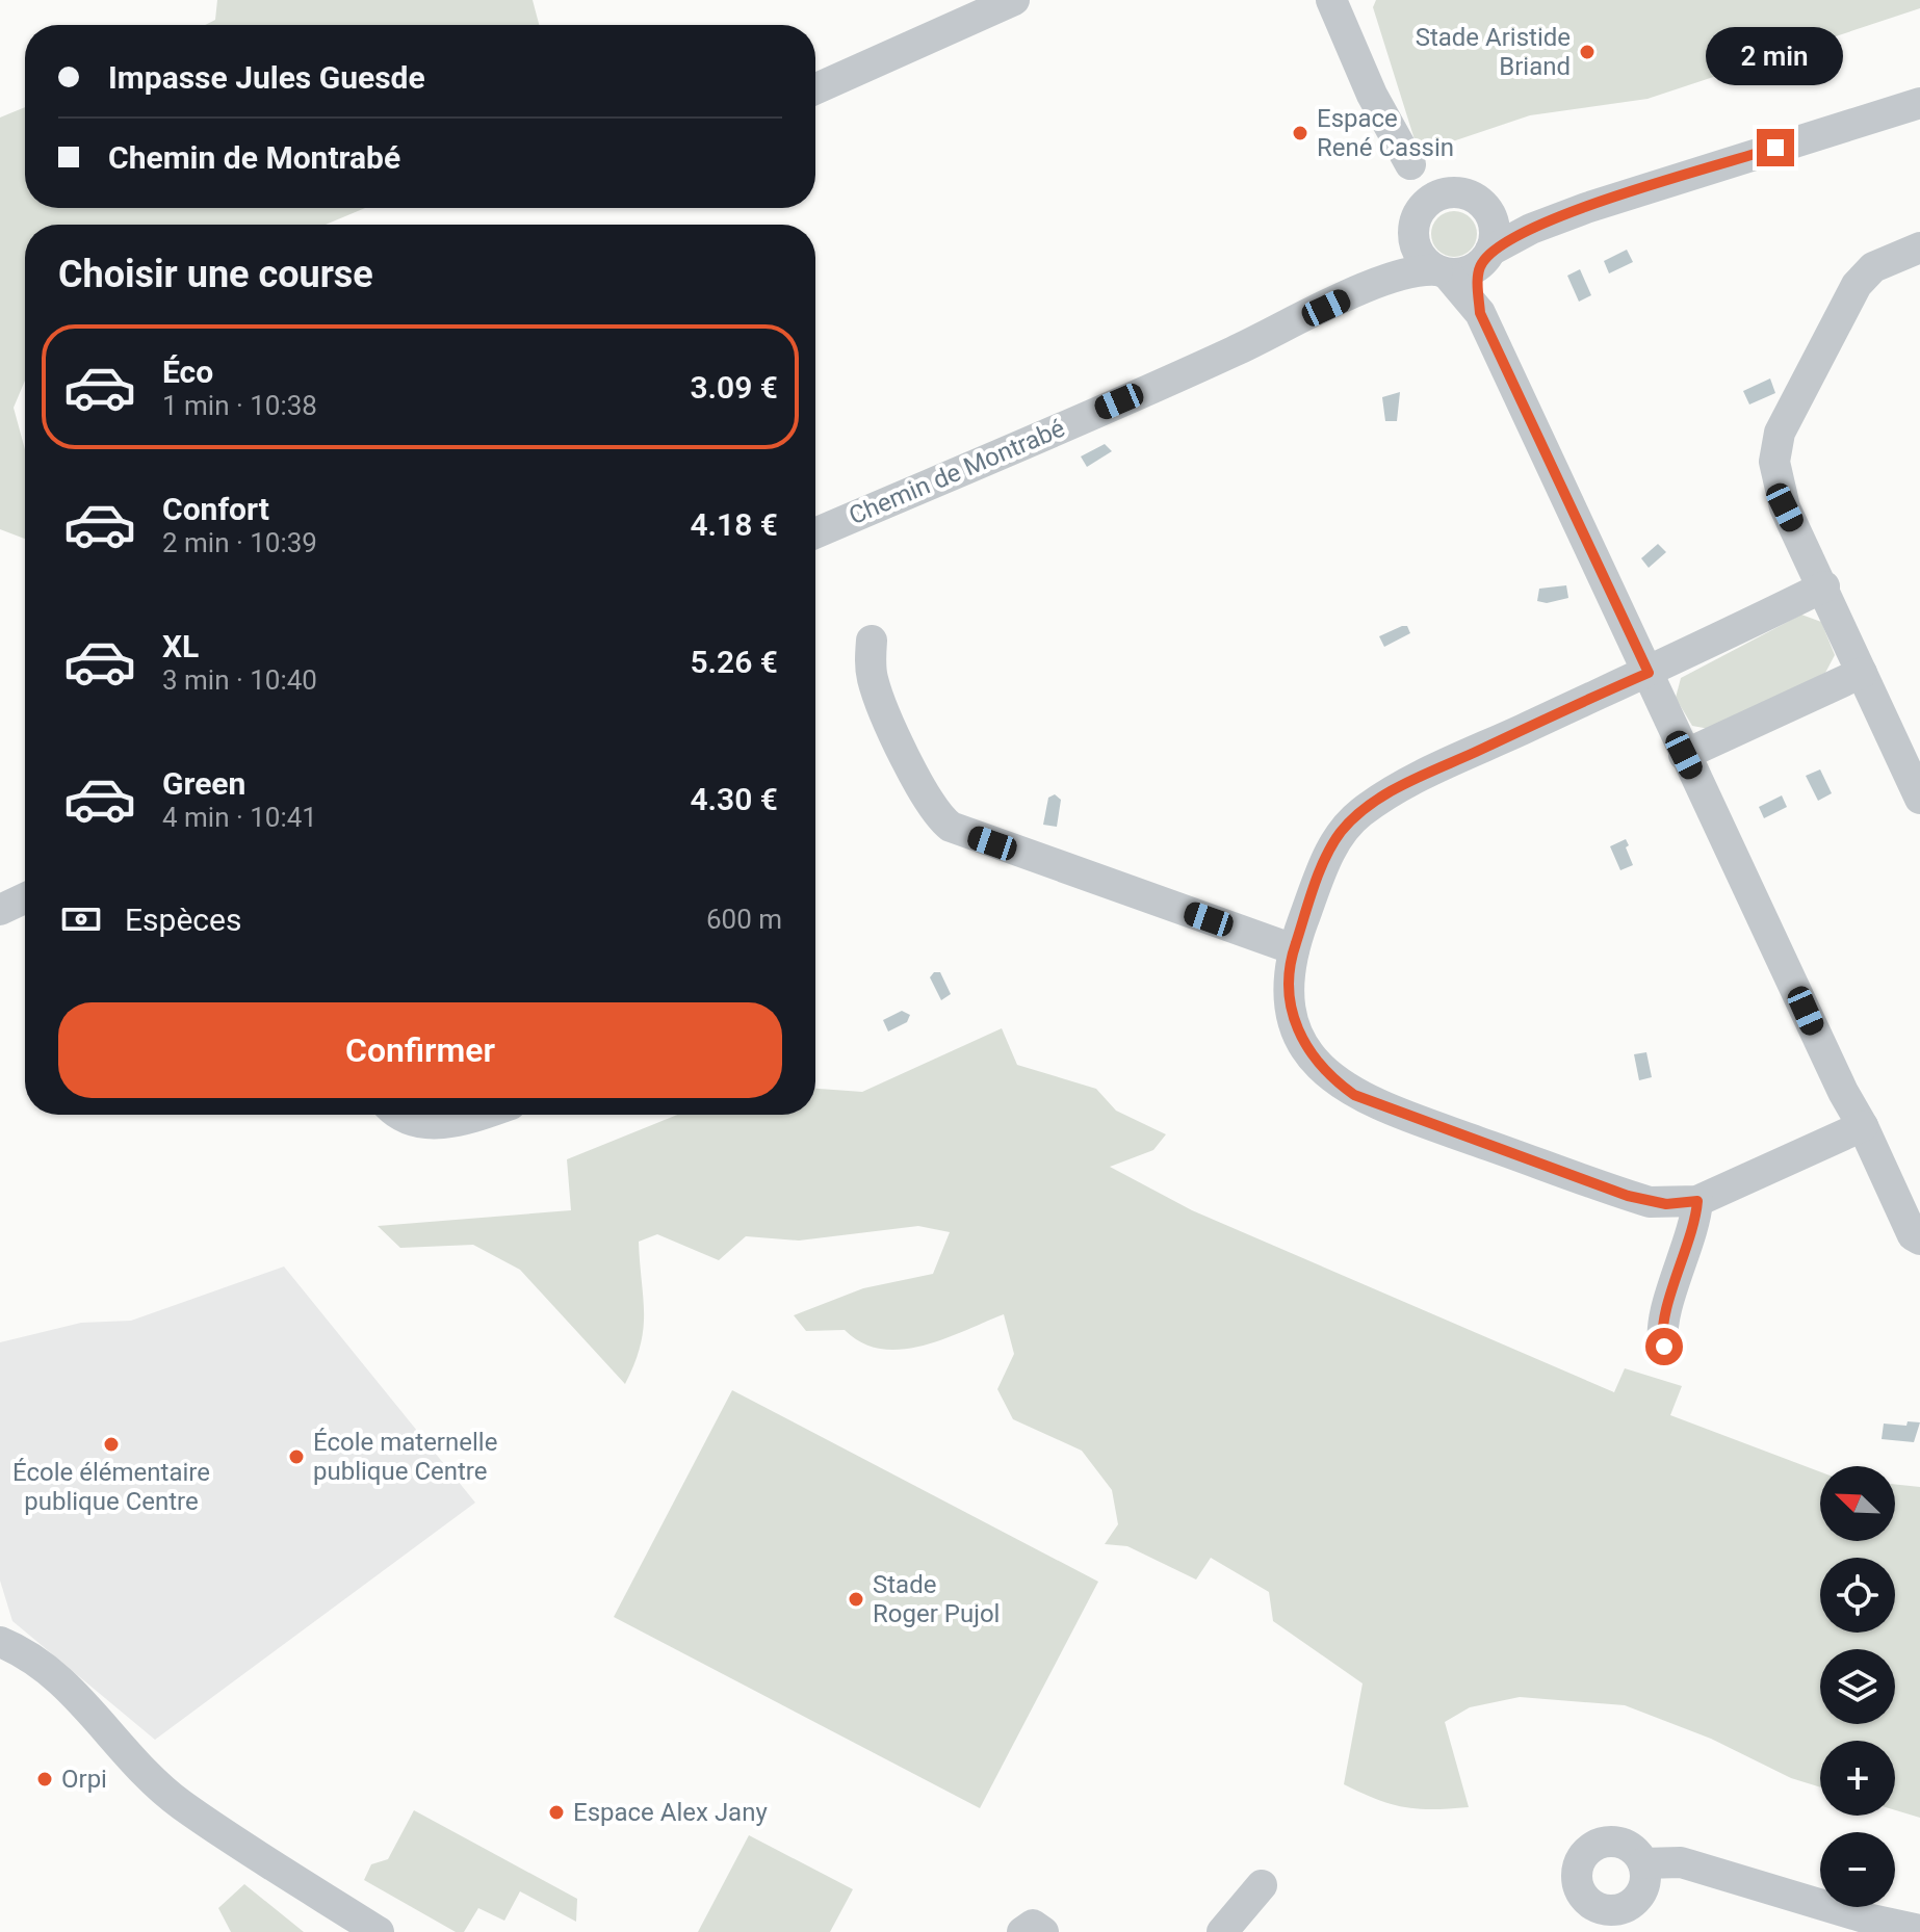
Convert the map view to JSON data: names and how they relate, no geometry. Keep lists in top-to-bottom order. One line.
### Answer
{"streets":{"street":["Chemin de Montrabé"]},"places":["Stade Aristide Briand","Espace René Cassin","École élémentaire publique Centre","École maternelle publique Centre","Stade Roger Pujol","Orpi","Espace Alex Jany"],"north":"top left","page":{"banner":["Impasse Jules Guesde","Chemin de Montrabé"],"bubble":"2 min","heading":"Choisir une course","list":[{"name":"Éco","note":"1 min · 10:38","value":"3.09 €"},{"name":"Confort","note":"2 min · 10:39","value":"4.18 €"},{"name":"XL","note":"3 min · 10:40","value":"5.26 €"},{"name":"Green","note":"4 min · 10:41","value":"4.30 €"}],"pay":["Espèces","600 m"],"buttons":"Confirmer","map_buttons":["+","−"]}}
